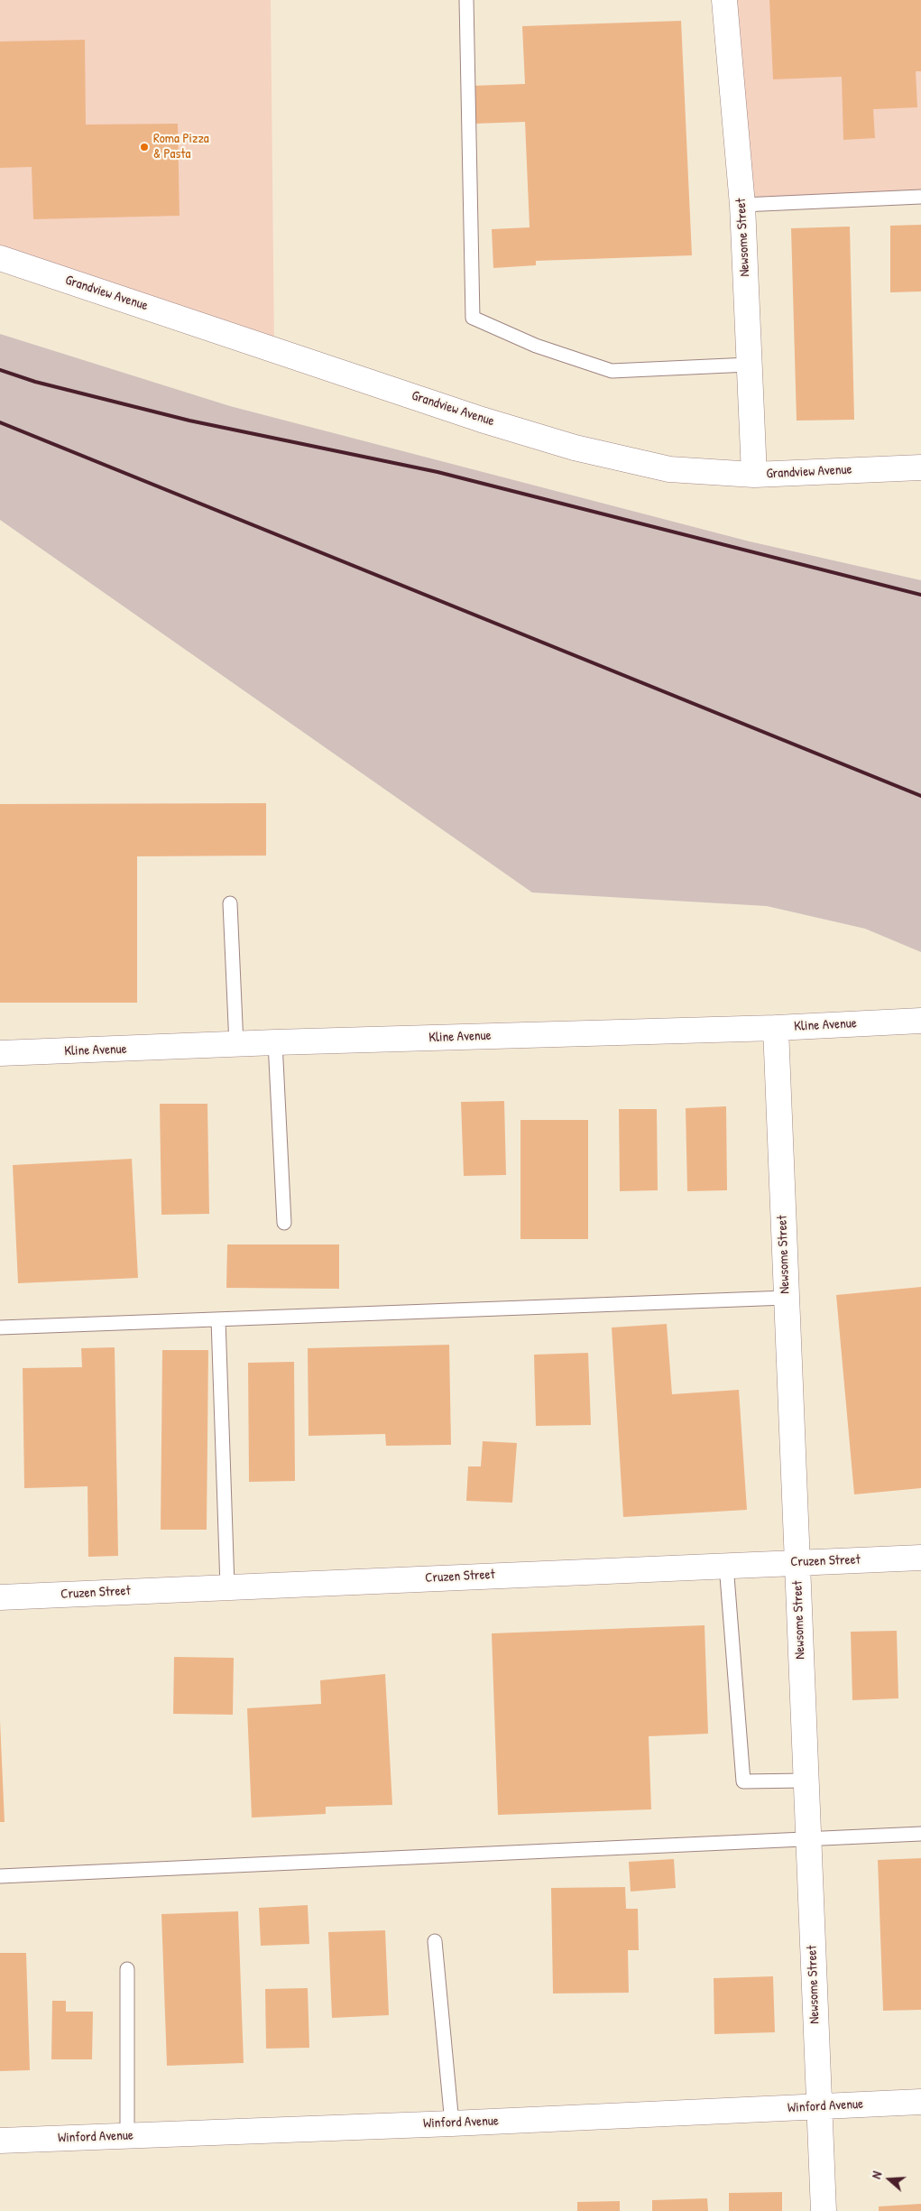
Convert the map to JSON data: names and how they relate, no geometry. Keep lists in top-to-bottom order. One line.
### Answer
{"streets":{"street":["Newsome Street","Grandview Avenue","Kline Avenue","Cruzen Street","Winford Avenue"]},"crossings":[["Newsome Street","Grandview Avenue"],["Newsome Street","Kline Avenue"],["Newsome Street","Cruzen Street"],["Newsome Street","Winford Avenue"]],"places":["Roma Pizza & Pasta"],"north":"left"}
